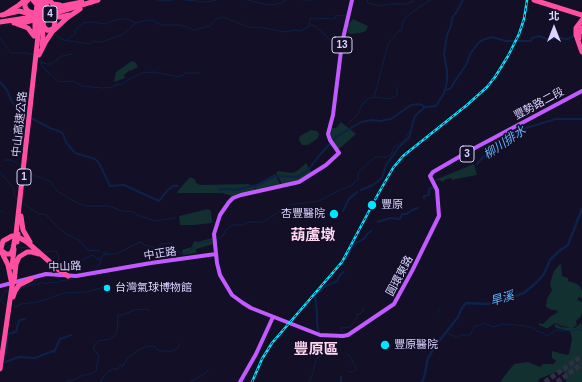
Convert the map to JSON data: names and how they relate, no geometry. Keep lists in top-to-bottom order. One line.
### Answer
{"streets":{"highway":["4","中山高速公路","1"],"main road":["13","豐勢路二段","3","中正路","中山路","圓環東路"]},"crossings":[["13","中正路"],["13","圓環東路"],["豐勢路二段","圓環東路"],["中正路","中山路"]],"districts":["葫蘆墩","豐原區"],"water":["柳川排水","旱溪"],"places":["豐原","杏豐醫院","台灣氣球博物館","豐原醫院"],"north":"top"}
